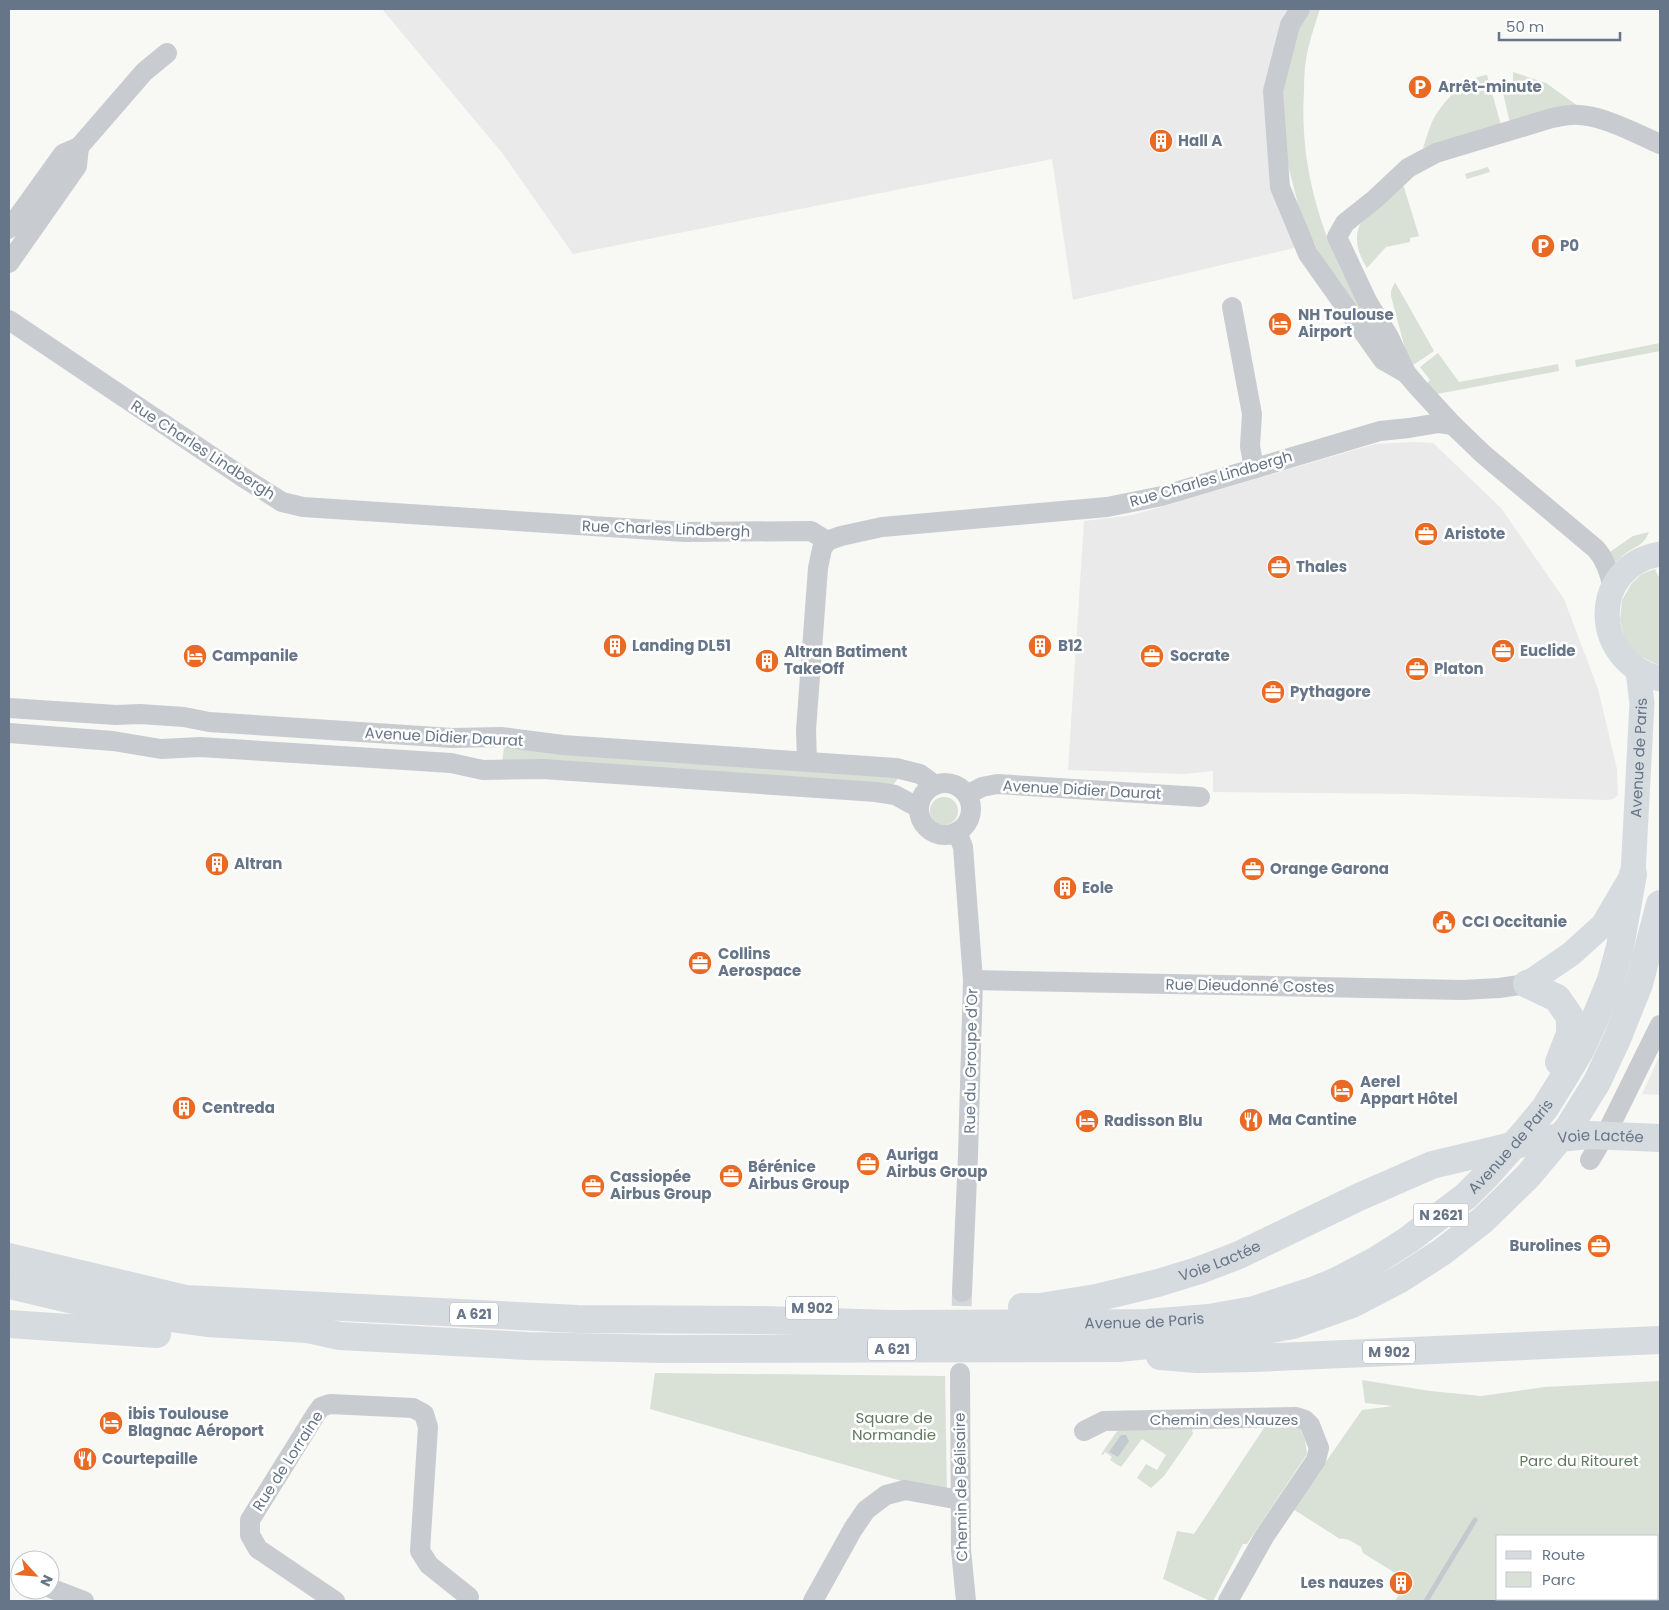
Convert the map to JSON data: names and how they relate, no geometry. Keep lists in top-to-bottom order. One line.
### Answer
{"streets":{"highway":["Avenue de Paris","Voie Lactée","N 2621","M 902","A 621"],"street":["Rue Charles Lindbergh","Avenue Didier Daurat","Rue Dieudonné Costes","Rue du Groupe d'Or","Chemin des Nauzes","Rue de Lorraine","Chemin de Bélisaire"]},"crossings":[["Avenue Didier Daurat","Rue du Groupe d'Or"],["Avenue de Paris","Voie Lactée"],["Avenue de Paris","M 902"],["Avenue de Paris","A 621"],["Rue Dieudonné Costes","Rue du Groupe d'Or"],["Voie Lactée","A 621"],["M 902","A 621"]],"parks":["Square de Normandie","Parc du Ritouret"],"places":{"parking":["Arrêt-minute","P0"],"building":["Hall A","Landing DL51","B12","Altran Batiment TakeOff","Altran","Eole","Centreda","Les nauzes"],"hotel":["NH Toulouse Airport","Campanile","Aerel Appart Hôtel","Radisson Blu","ibis Toulouse Blagnac Aéroport"],"office":["Aristote","Thales","Euclide","Socrate","Platon","Pythagore","Orange Garona","Collins Aerospace","Auriga Airbus Group","Bérénice Airbus Group","Cassiopée Airbus Group","Burolines"],"public building":["CCI Occitanie"],"restaurant":["Ma Cantine","Courtepaille"]},"legend":["Route","Parc"],"scale_bar":"50 m","north":"bottom right"}
